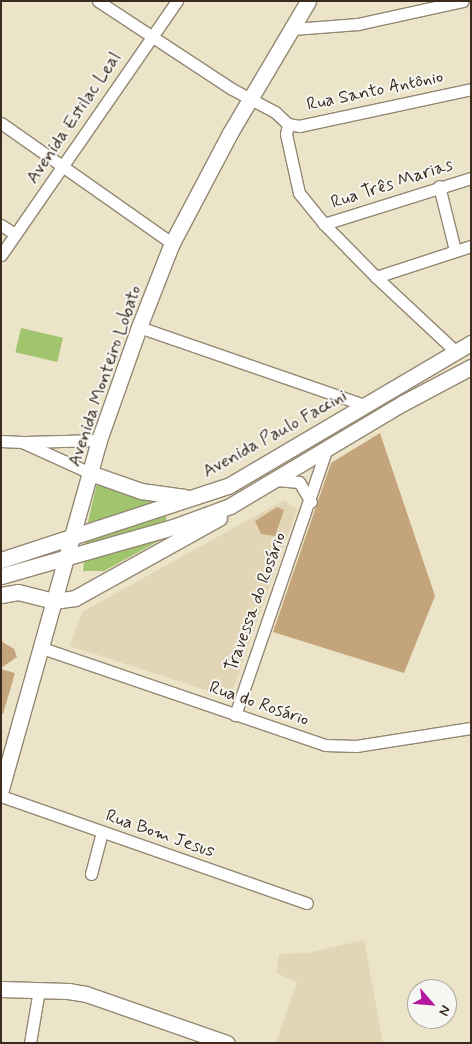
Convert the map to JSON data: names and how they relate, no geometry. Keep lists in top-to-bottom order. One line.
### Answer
{"streets":{"main road":["Avenida Monteiro Lobato","Avenida Paulo Faccini"],"street":["Rua Santo Antônio","Avenida Estilac Leal","Rua Três Marias","Travessa do Rosário","Rua do Rosário","Rua Bom Jesus"]},"crossings":[["Avenida Monteiro Lobato","Avenida Paulo Faccini"],["Avenida Monteiro Lobato","Rua do Rosário"],["Avenida Paulo Faccini","Travessa do Rosário"],["Travessa do Rosário","Rua do Rosário"]],"north":"bottom right"}
